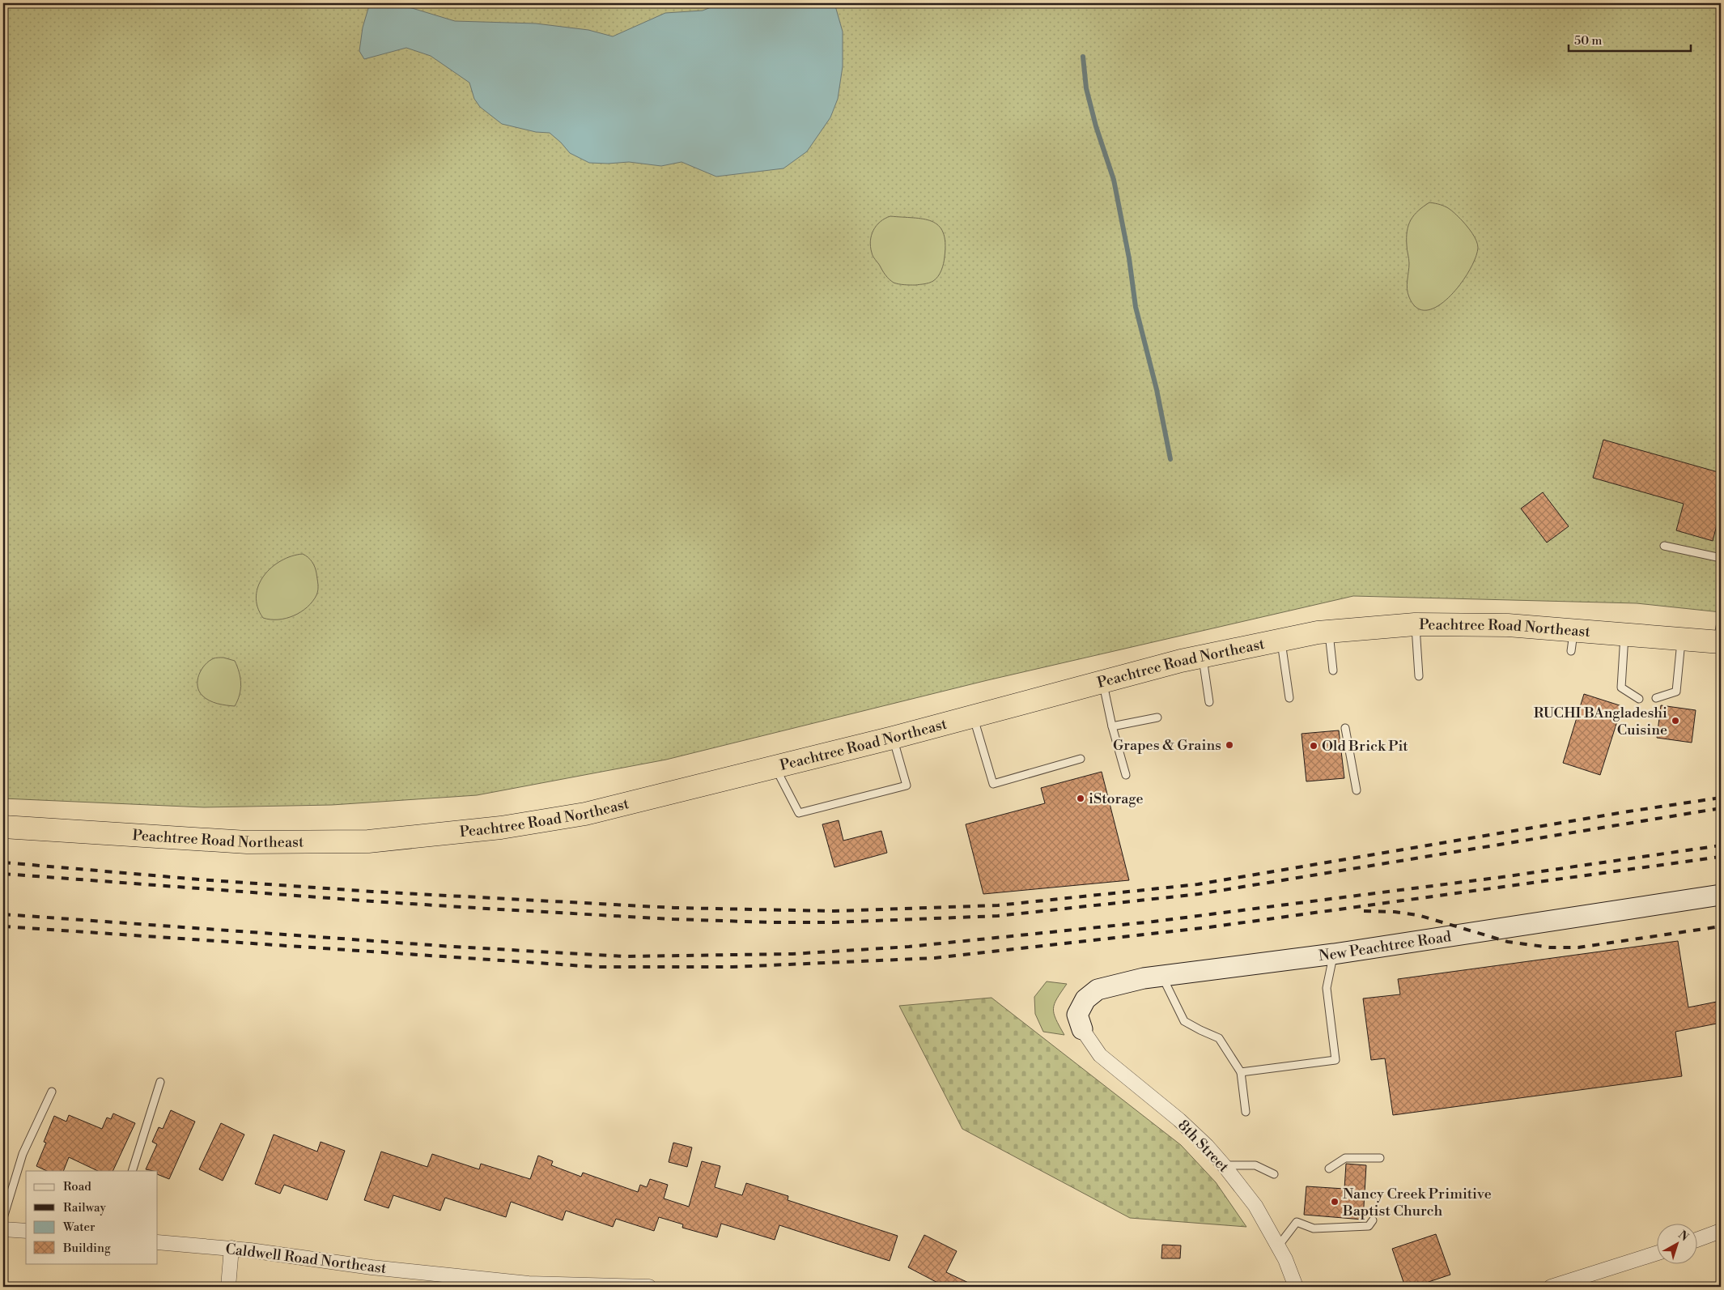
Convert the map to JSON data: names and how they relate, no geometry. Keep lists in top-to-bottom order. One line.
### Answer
{"streets":{"highway":["Peachtree Road Northeast"],"street":["New Peachtree Road","8th Street","Caldwell Road Northeast"]},"crossings":[["New Peachtree Road","8th Street"]],"places":["RUCHI BAngladeshi Cuisine","Grapes & Grains","Old Brick Pit","iStorage","Nancy Creek Primitive Baptist Church"],"legend":["Road","Railway","Water","Building"],"scale_bar":"50 m","north":"top right"}
